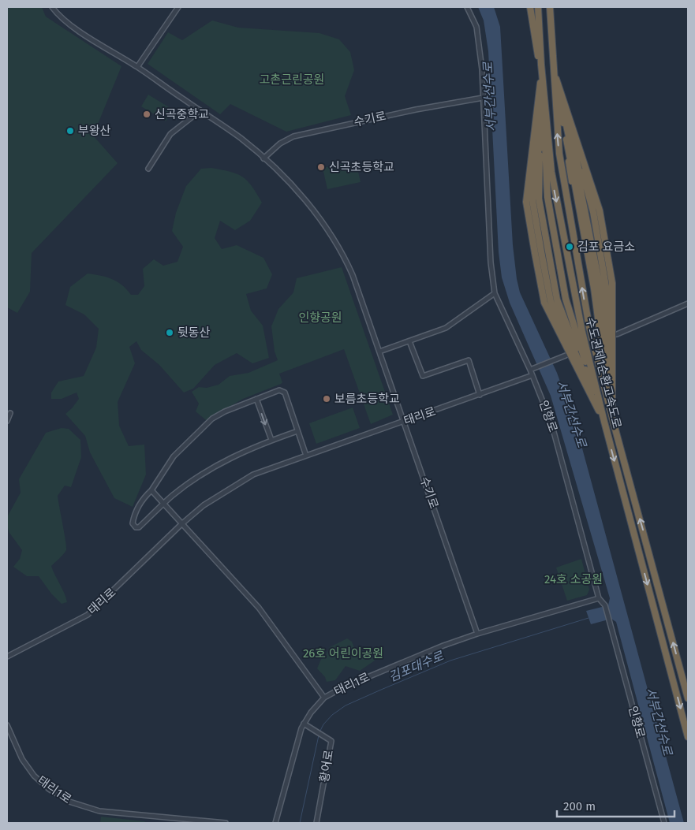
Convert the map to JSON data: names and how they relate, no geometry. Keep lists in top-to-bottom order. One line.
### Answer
{"streets":{"highway":["수도권제1순환고속도로"],"street":["수기로","태리로","인향로","태리1로","황어로"]},"crossings":[["수기로","태리로"],["수기로","인향로"],["수기로","태리1로"],["태리로","인향로"],["인향로","태리1로"],["태리1로","황어로"]],"water":["서부간선수로","김포대수로"],"parks":["고촌근린공원","인향공원","24호 소공원","26호 어린이공원"],"places":["신곡중학교","부왕산","신곡초등학교","김포 요금소","뒷동산","보름초등학교"],"scale_bar":"200 m"}
